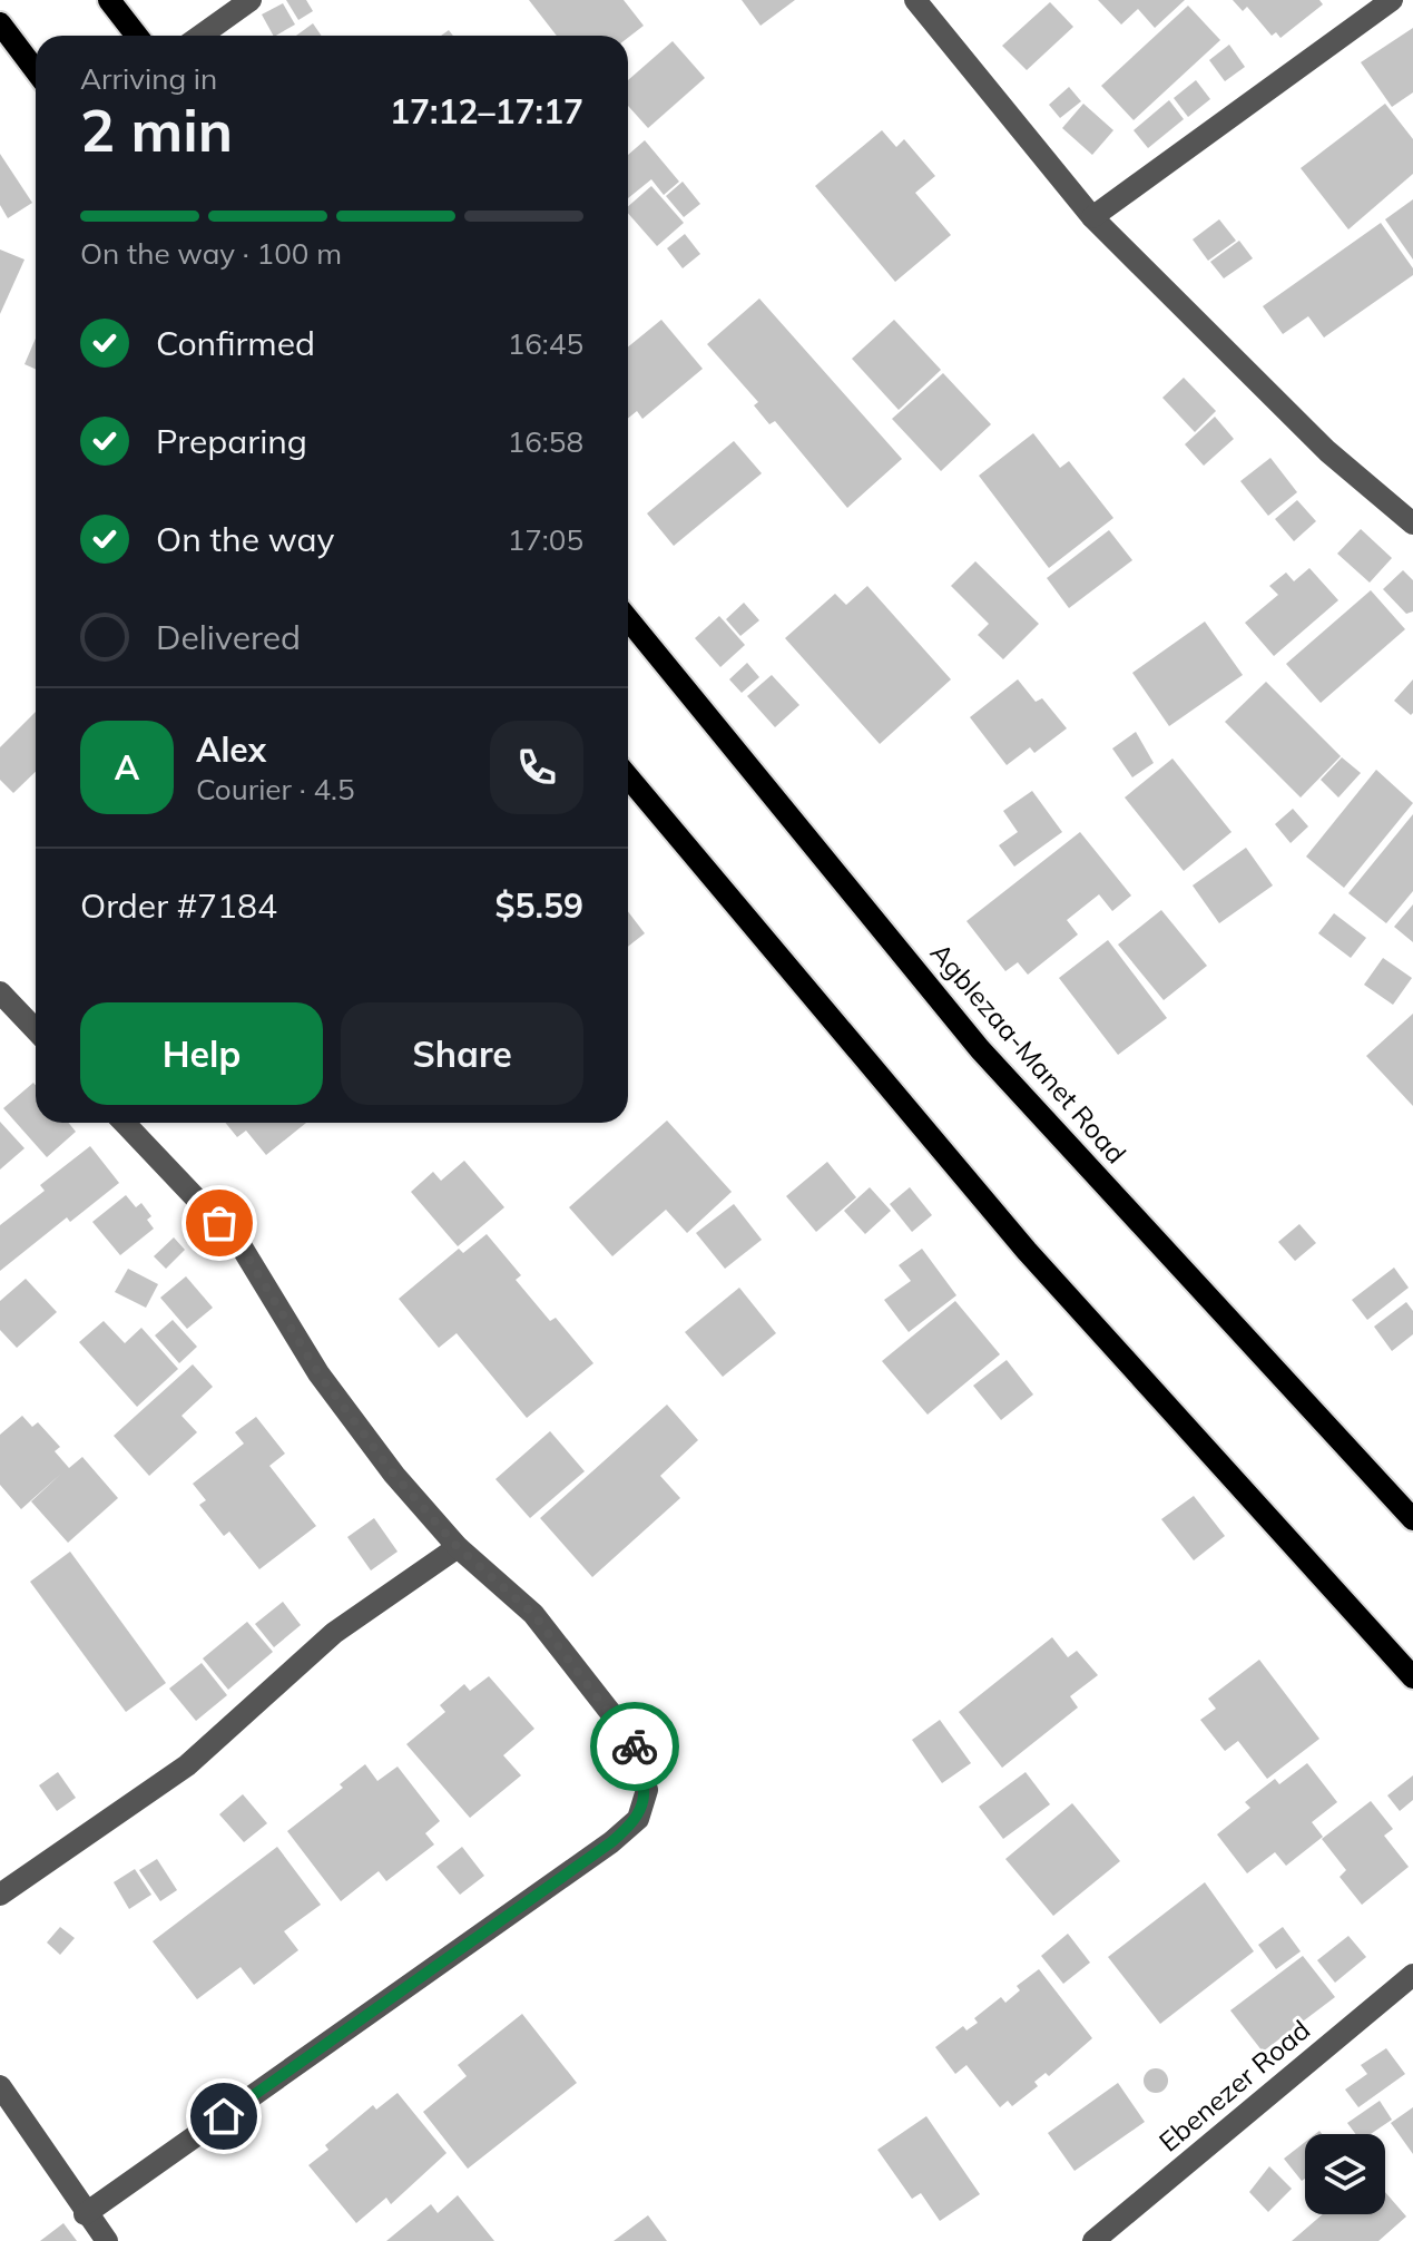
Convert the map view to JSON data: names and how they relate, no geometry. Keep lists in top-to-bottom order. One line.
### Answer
{"streets":{"main road":["Agblezaa-Manet Road"],"street":["Ebenezer Road"]},"page":{"heading":["2 min","Arriving in","17:12–17:17"],"panel":["Alex","Courier · 4.5","Order #7184","$5.59"],"bar":"On the way · 100 m","list":[["Confirmed","16:45"],["Preparing","16:58"],["On the way","17:05"],"Delivered"],"round":"A","buttons":["Help","Share"]}}
